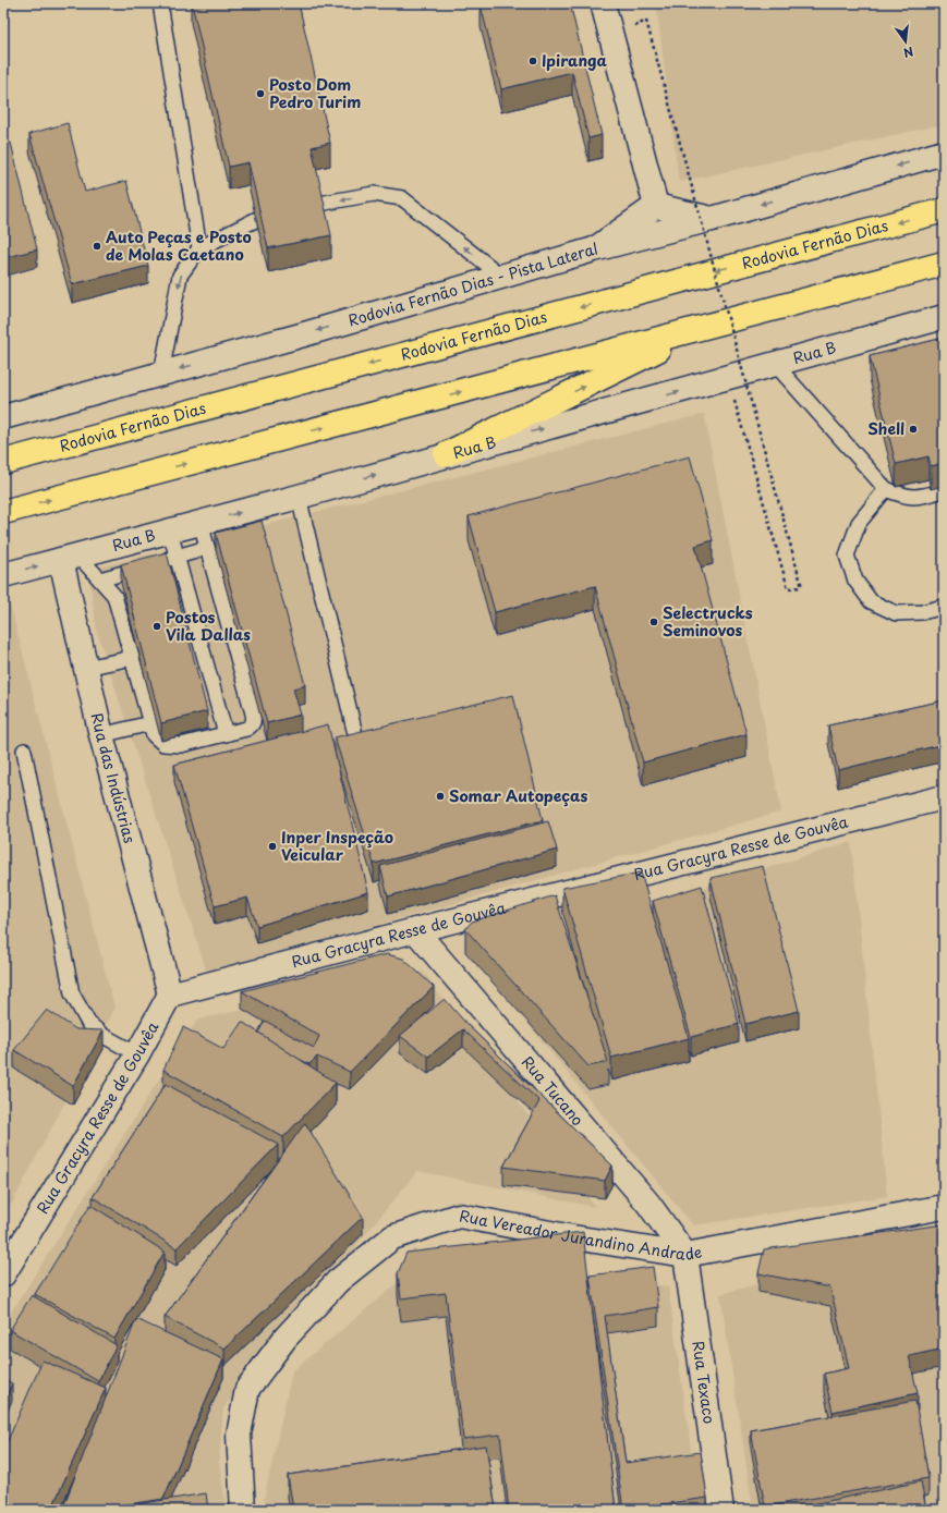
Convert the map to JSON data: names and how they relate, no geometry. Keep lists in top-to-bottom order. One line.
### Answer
{"streets":{"highway":["Rodovia Fernão Dias"],"street":["Rodovia Fernão Dias - Pista Lateral","Rua B","Rua das Indústrias","Rua Gracyra Resse de Gouvêa","Rua Tucano","Rua Vereador Jurandino Andrade","Rua Texaco"]},"crossings":[["Rua B","Rua das Indústrias"],["Rua das Indústrias","Rua Gracyra Resse de Gouvêa"],["Rua Gracyra Resse de Gouvêa","Rua Tucano"],["Rua Tucano","Rua Vereador Jurandino Andrade"],["Rua Tucano","Rua Texaco"],["Rua Vereador Jurandino Andrade","Rua Texaco"]],"one_way":["Rodovia Fernão Dias - Pista Lateral","Rua B"],"places":["Ipiranga","Posto Dom Pedro Turim","Auto Peças e Posto de Molas Caetano","Shell","Selectrucks Seminovos","Postos Vila Dallas","Somar Autopeças","Inper Inspeção Veicular"],"north":"bottom"}
